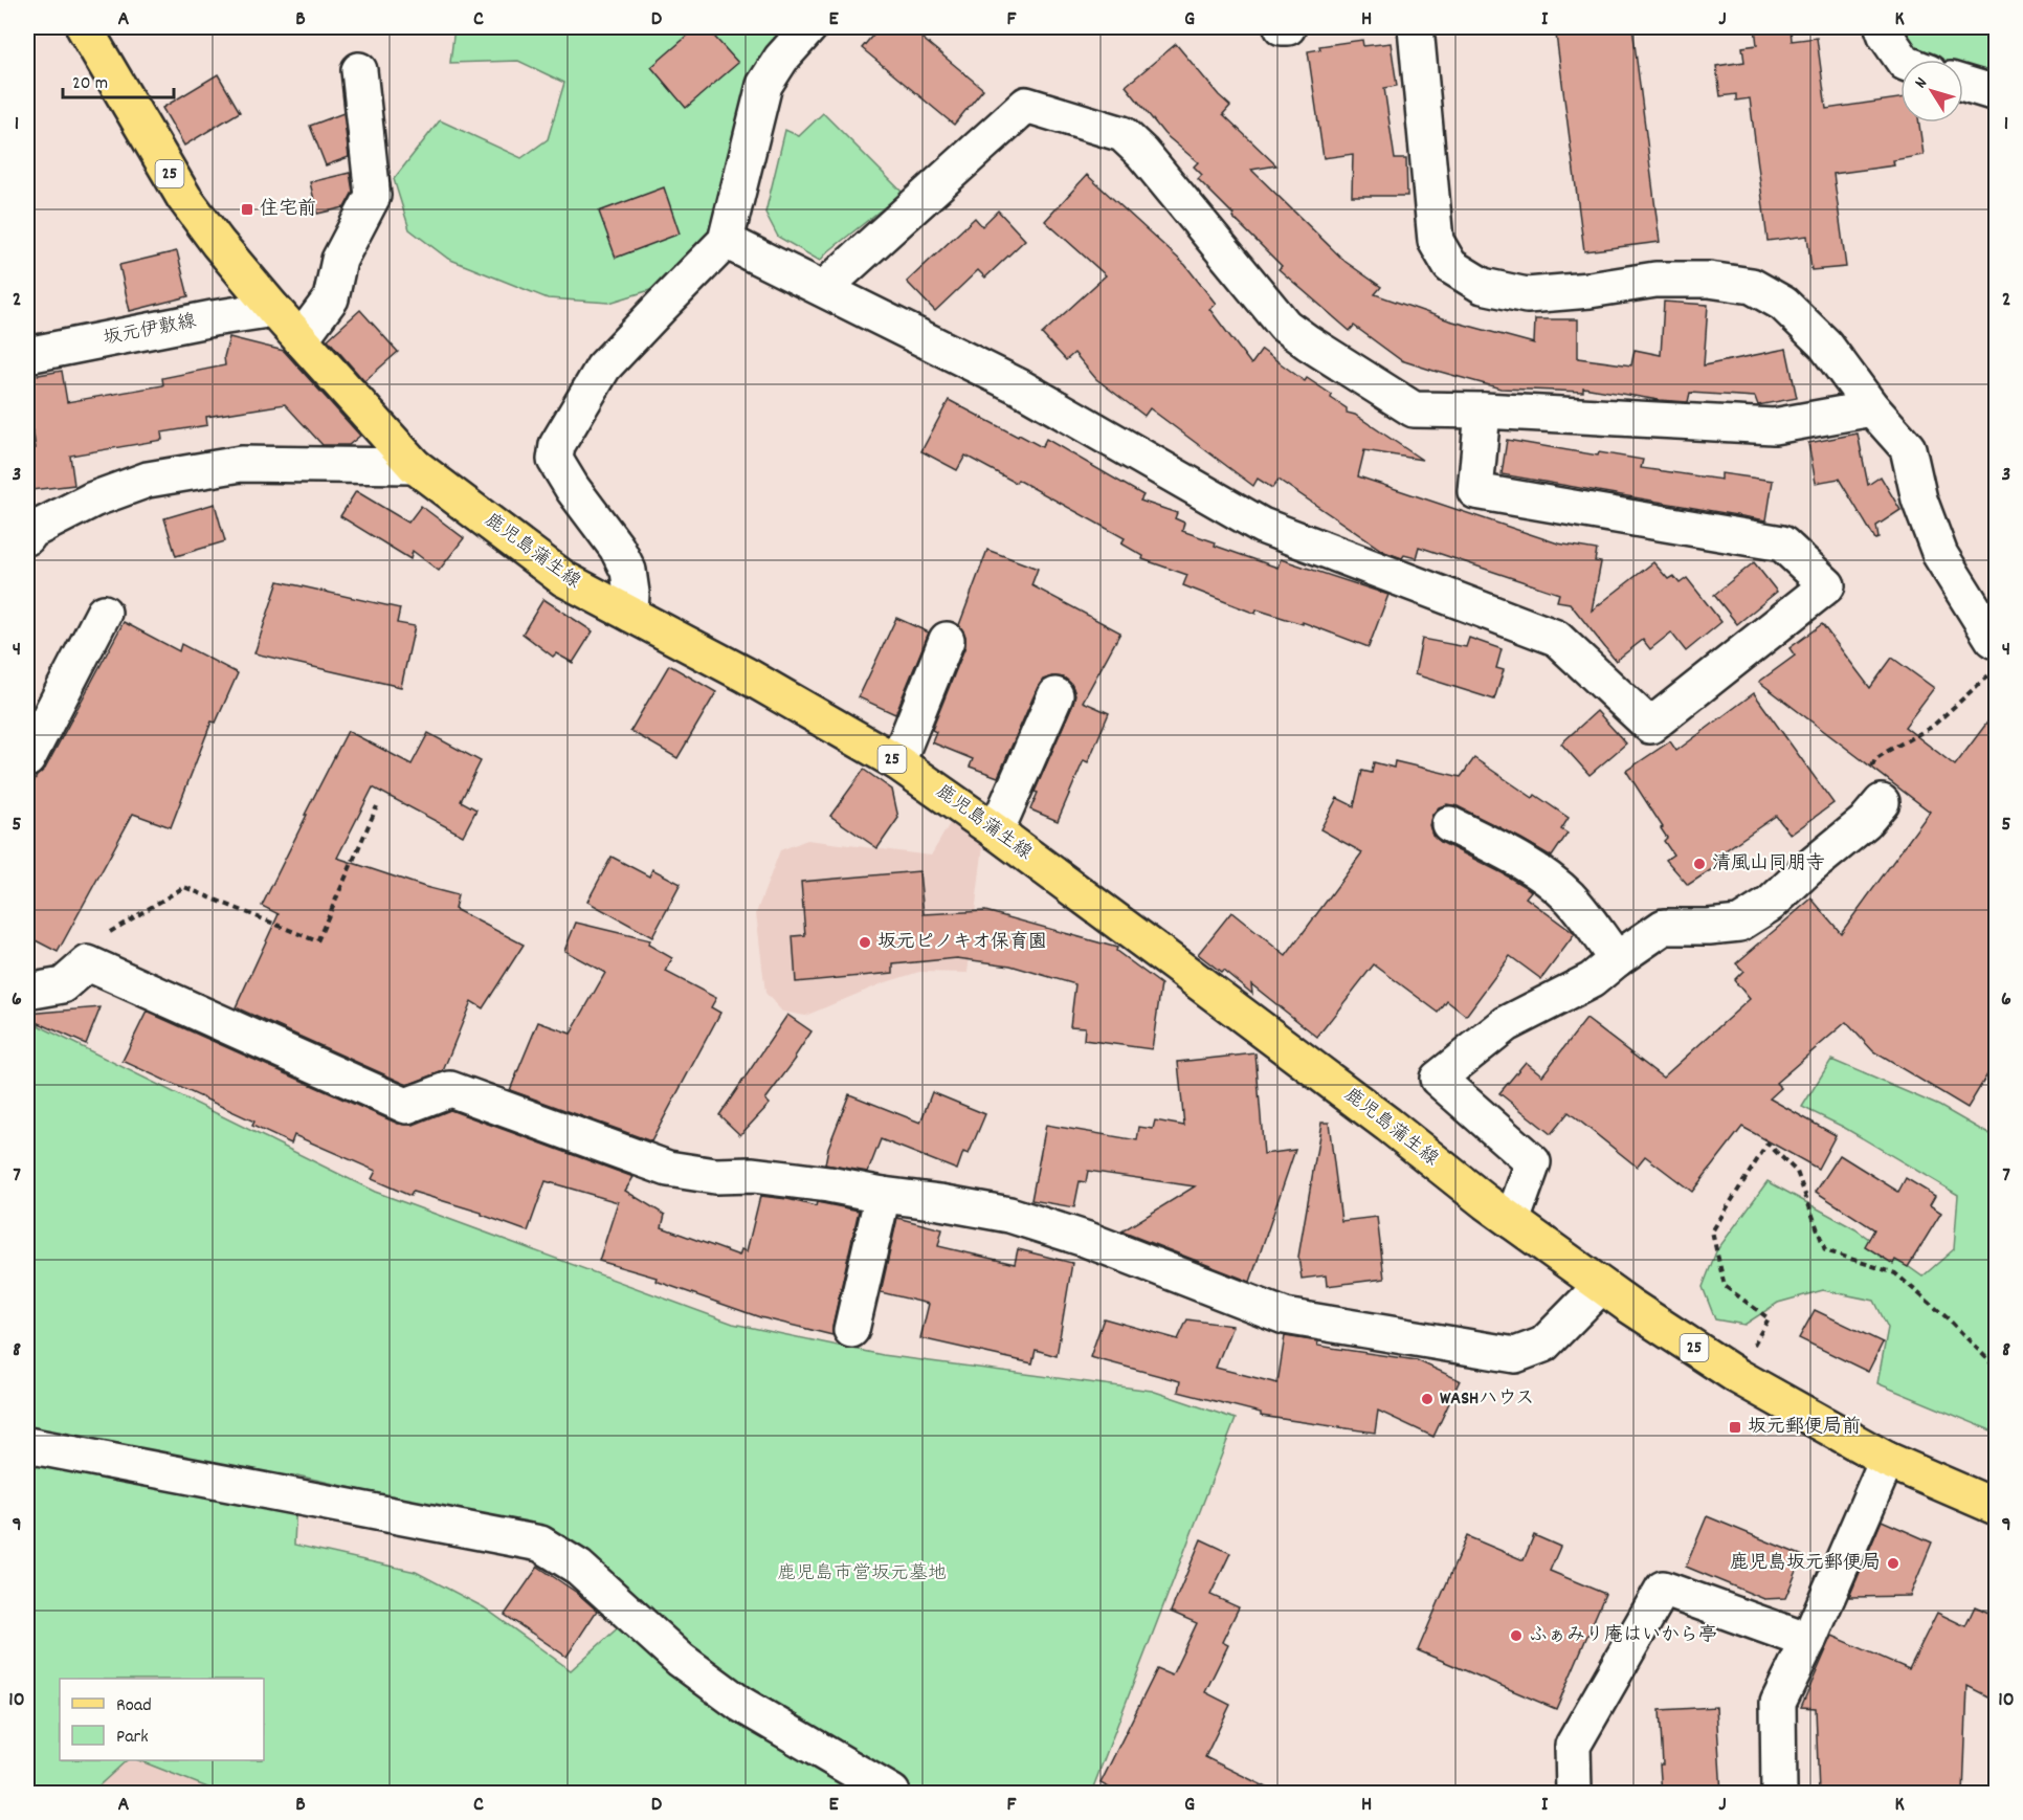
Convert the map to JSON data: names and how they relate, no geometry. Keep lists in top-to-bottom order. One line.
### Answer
{"streets":{"main road":["25","鹿児島蒲生線"],"street":["坂元伊敷線"]},"crossings":[["坂元伊敷線","鹿児島蒲生線"]],"parks":["鹿児島市営坂元墓地"],"places":{"transit":["住宅前","坂元郵便局前"],"other":["清風山同朋寺","坂元ピノキオ保育園","WASHハウス","鹿児島坂元郵便局","ふぁみり庵はいから亭"]},"legend":["Road","Park"],"scale_bar":"20 m","north":"top left","grid":{"columns":["A","B","C","D","E","F","G","H","I","J","K"],"rows":["1","2","3","4","5","6","7","8","9","10"]}}
